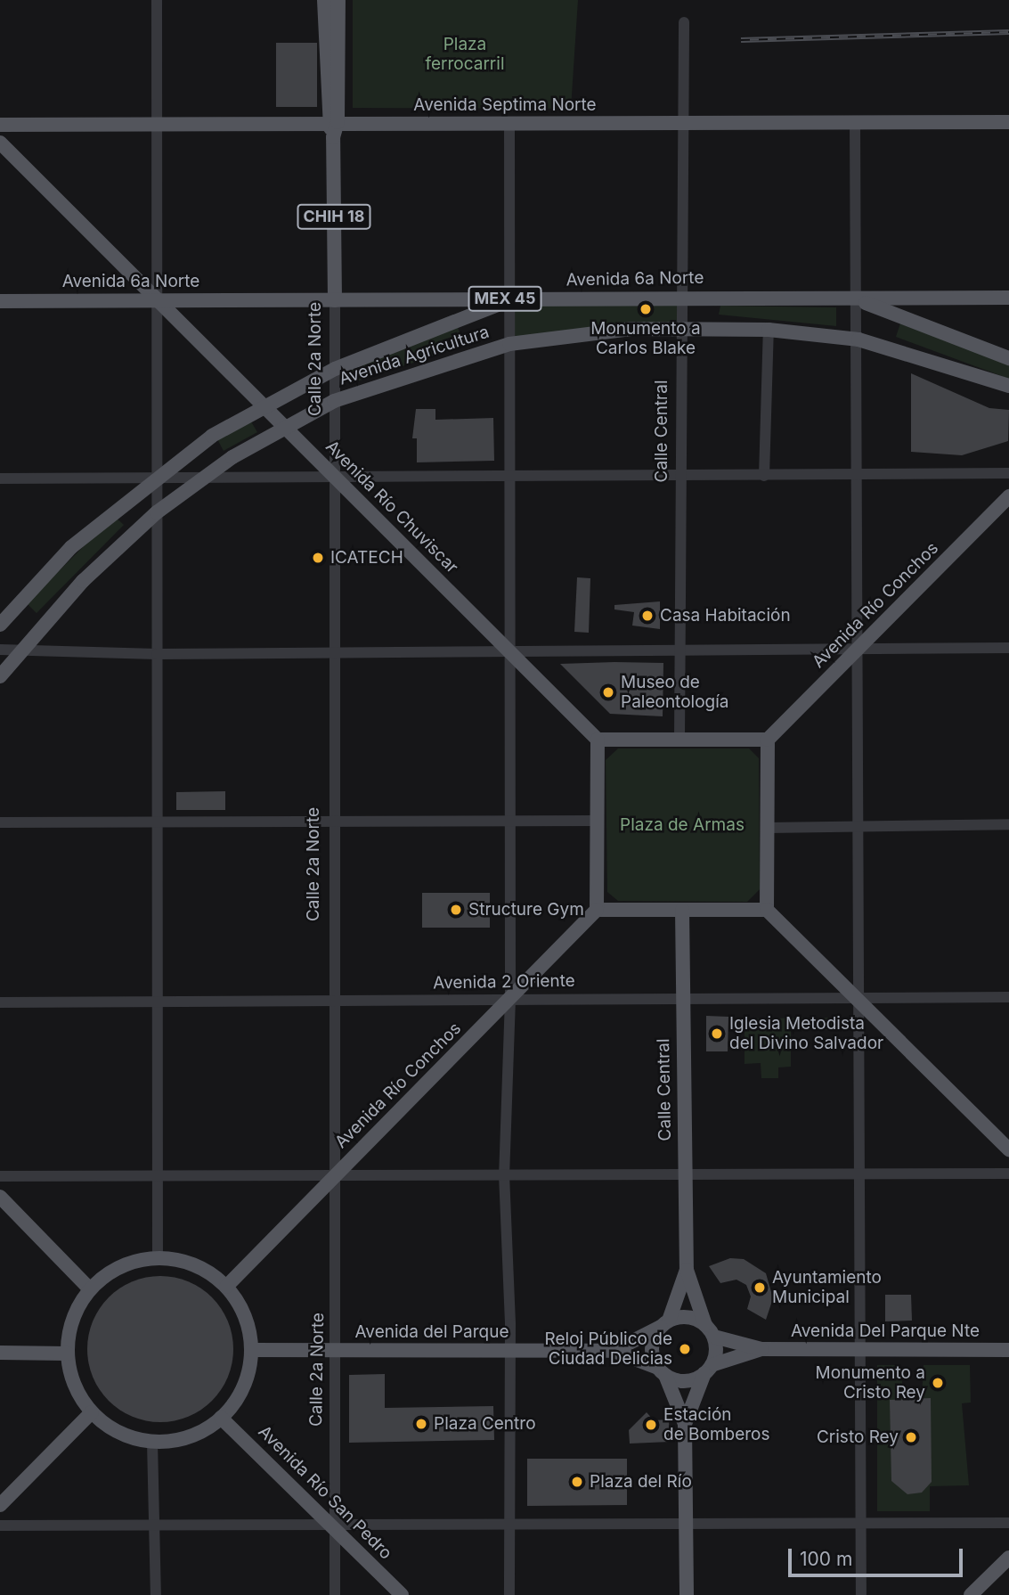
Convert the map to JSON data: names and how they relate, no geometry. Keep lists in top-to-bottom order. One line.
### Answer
{"streets":{"main road":["Avenida Septima Norte","CHIH 18","Avenida 6a Norte","MEX 45","Avenida Agricultura","Calle 2a Norte","Calle Central","Avenida Río Chuviscar","Avenida Río Conchos","Avenida Del Parque Nte","Avenida del Parque","Avenida Río San Pedro"],"street":["Avenida 2 Oriente"]},"crossings":[["Avenida Septima Norte","CHIH 18"],["Avenida Septima Norte","Calle 2a Norte"],["Avenida Septima Norte","Calle Central"],["CHIH 18","Calle 2a Norte"],["Avenida 6a Norte","Avenida Agricultura"],["Avenida 6a Norte","Calle 2a Norte"],["Avenida 6a Norte","Calle Central"],["Avenida 6a Norte","Avenida Río Chuviscar"],["Avenida Agricultura","Calle 2a Norte"],["Avenida Agricultura","Calle Central"],["Avenida Agricultura","Avenida Río Chuviscar"],["Calle 2a Norte","Avenida Río Chuviscar"],["Calle 2a Norte","Avenida Río Conchos"],["Calle 2a Norte","Avenida 2 Oriente"],["Calle 2a Norte","Avenida del Parque"],["Calle 2a Norte","Avenida Río San Pedro"],["Calle Central","Avenida 2 Oriente"],["Avenida Río Conchos","Avenida 2 Oriente"],["Avenida Río Conchos","Avenida del Parque"],["Avenida Río Conchos","Avenida Río San Pedro"],["Avenida del Parque","Avenida Río San Pedro"]],"parks":["Plaza ferrocarril","Plaza de Armas"],"places":["Monumento a Carlos Blake","ICATECH","Casa Habitación","Museo de Paleontología","Structure Gym","Iglesia Metodista del Divino Salvador","Ayuntamiento Municipal","Reloj Público de Ciudad Delicias","Monumento a Cristo Rey","Plaza Centro","Estación de Bomberos","Cristo Rey","Plaza del Río"],"scale_bar":"100 m"}
